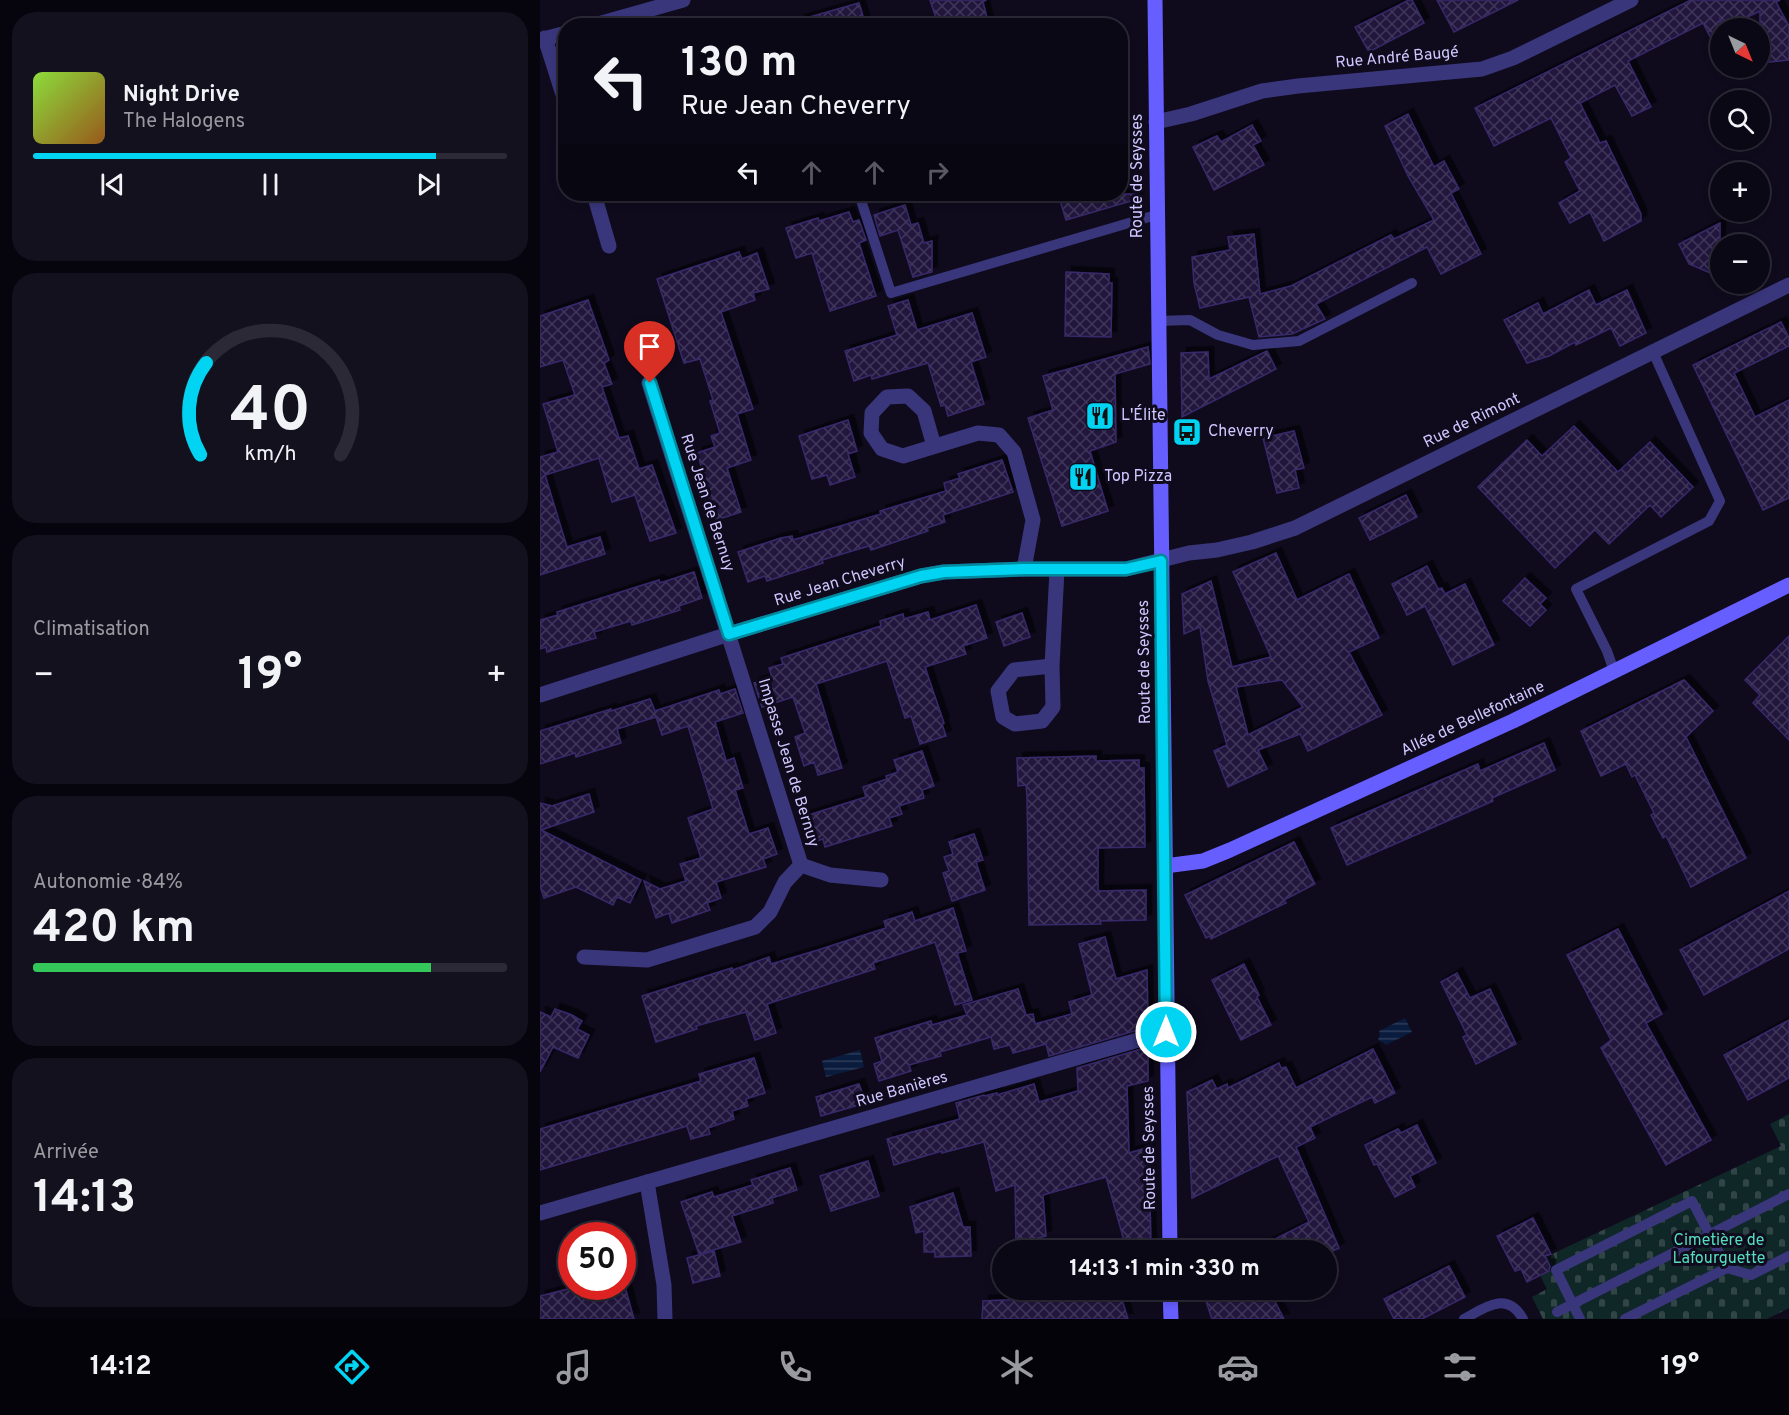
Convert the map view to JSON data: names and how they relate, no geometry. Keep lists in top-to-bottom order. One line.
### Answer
{"streets":{"main road":["Route de Seysses","Allée de Bellefontaine"],"street":["Rue André Baugé","Rue de Rimont","Rue Jean de Bernuy","Rue Jean Cheverry","Impasse Jean de Bernuy","Rue Banières"]},"crossings":[["Rue André Baugé","Route de Seysses"],["Route de Seysses","Rue de Rimont"],["Route de Seysses","Rue Jean Cheverry"],["Route de Seysses","Allée de Bellefontaine"],["Route de Seysses","Rue Banières"],["Rue de Rimont","Rue Jean Cheverry"],["Rue Jean de Bernuy","Rue Jean Cheverry"],["Rue Jean de Bernuy","Impasse Jean de Bernuy"],["Rue Jean Cheverry","Impasse Jean de Bernuy"]],"parks":["Cimetière de Lafourguette"],"places":{"restaurant":["L'Élite","Top Pizza"],"bus stop":["Cheverry"]},"north":"bottom right","page":{"map_buttons":["+","−"],"turn":["130 m","Rue Jean Cheverry"],"song":["Night Drive","The Halogens"],"tile":["Climatisation",["Autonomie · 84%","420 km"],["Arrivée","14:13"]],"heat":["−","19°","+"],"limit":"50","trip":"14:13 · 1 min · 330 m","tabs":["14:12","19°"],"gauge":["40","km/h"]}}
